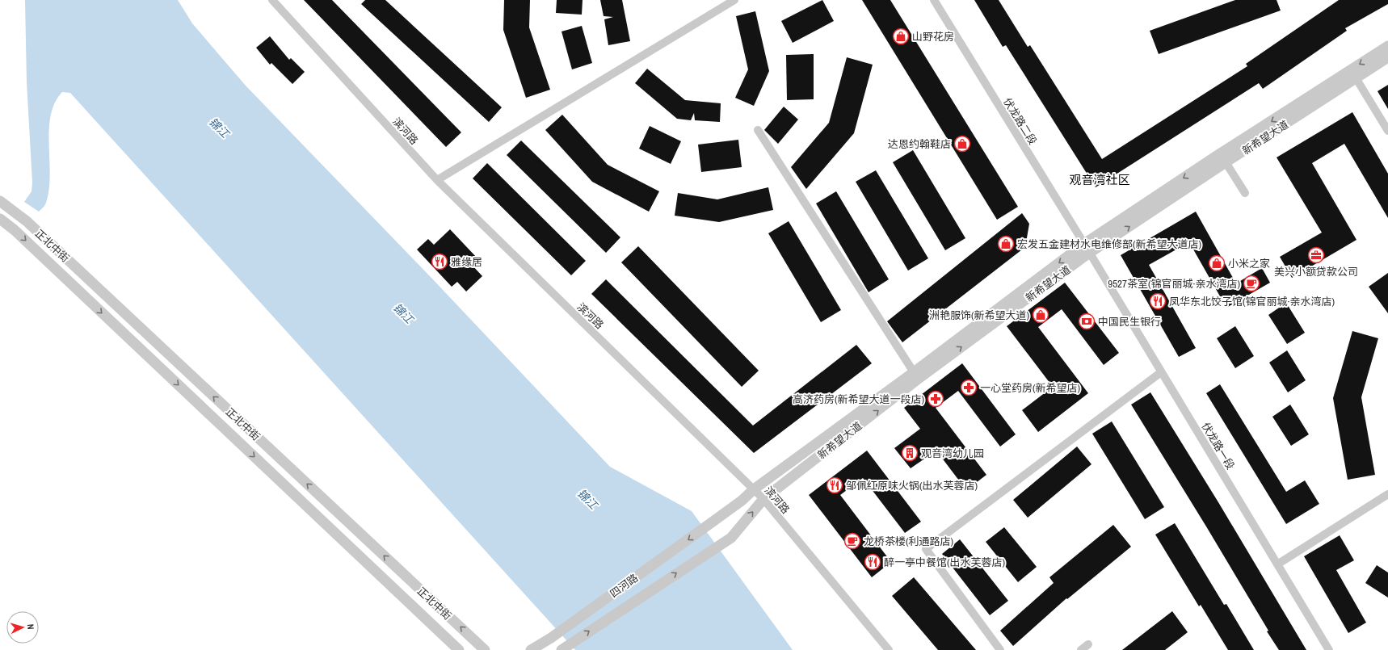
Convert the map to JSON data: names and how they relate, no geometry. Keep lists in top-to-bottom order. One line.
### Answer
{"streets":{"street":["伏龙路二段","滨河路","新希望大道","正北中街","伏龙路一段","四河路"]},"crossings":[["伏龙路二段","新希望大道"],["伏龙路二段","伏龙路一段"],["伏龙路二段","四河路"],["滨河路","新希望大道"],["滨河路","四河路"],["新希望大道","伏龙路一段"],["新希望大道","四河路"],["伏龙路一段","四河路"]],"one_way":["新希望大道"],"districts":["观音湾社区"],"water":["锦江"],"places":{"shop":["山野花房","达恩约翰鞋店","宏发五金建材水电维修部(新希望大道店)","小米之家","洲艳服饰(新希望大道)"],"office":["美兴小额贷款公司"],"restaurant":["雅缘居","凤华东北饺子馆(锦官丽城·亲水湾店)","邹佩红原味火锅(出水芙蓉店)","醉一亭中餐馆(出水芙蓉店)"],"cafe":["9527茶室(锦官丽城·亲水湾店)","龙桥茶楼(利通路店)"],"bank":["中国民生银行"],"pharmacy":["一心堂药房(新希望店)","高济药房(新希望大道一段店)"],"building":["观音湾幼儿园"]},"north":"right"}
